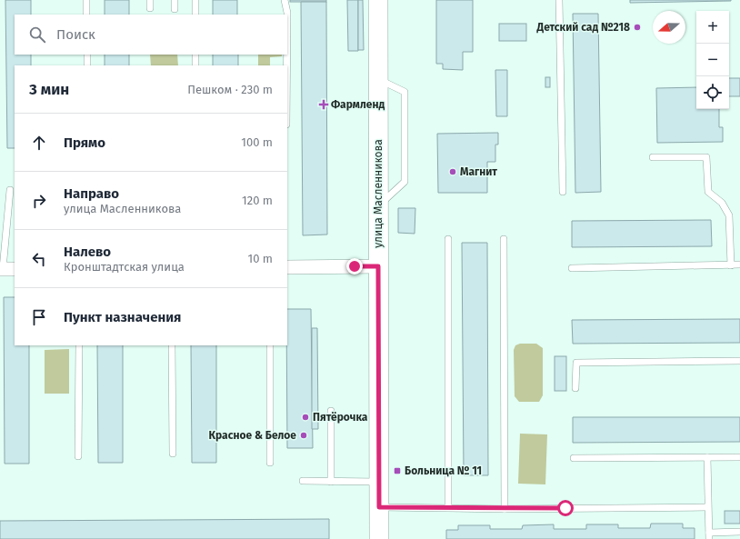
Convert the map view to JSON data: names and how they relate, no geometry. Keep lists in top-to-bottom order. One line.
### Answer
{"streets":{"street":["улица Масленникова"]},"places":{"other":["Детский сад №218","Магнит","Пятёрочка","Красное & Белое"],"health":["Фармленд"],"transit":["Больница № 11"]},"north":"left","page":{"map_buttons":["+","−"],"search":"Поиск","heading":["3 мин","Пешком · 230 m"],"list":[["Прямо","100 m"],["Направо","улица Масленникова","120 m"],["Налево","Кронштадтская улица","10 m"],"Пункт назначения"]}}
